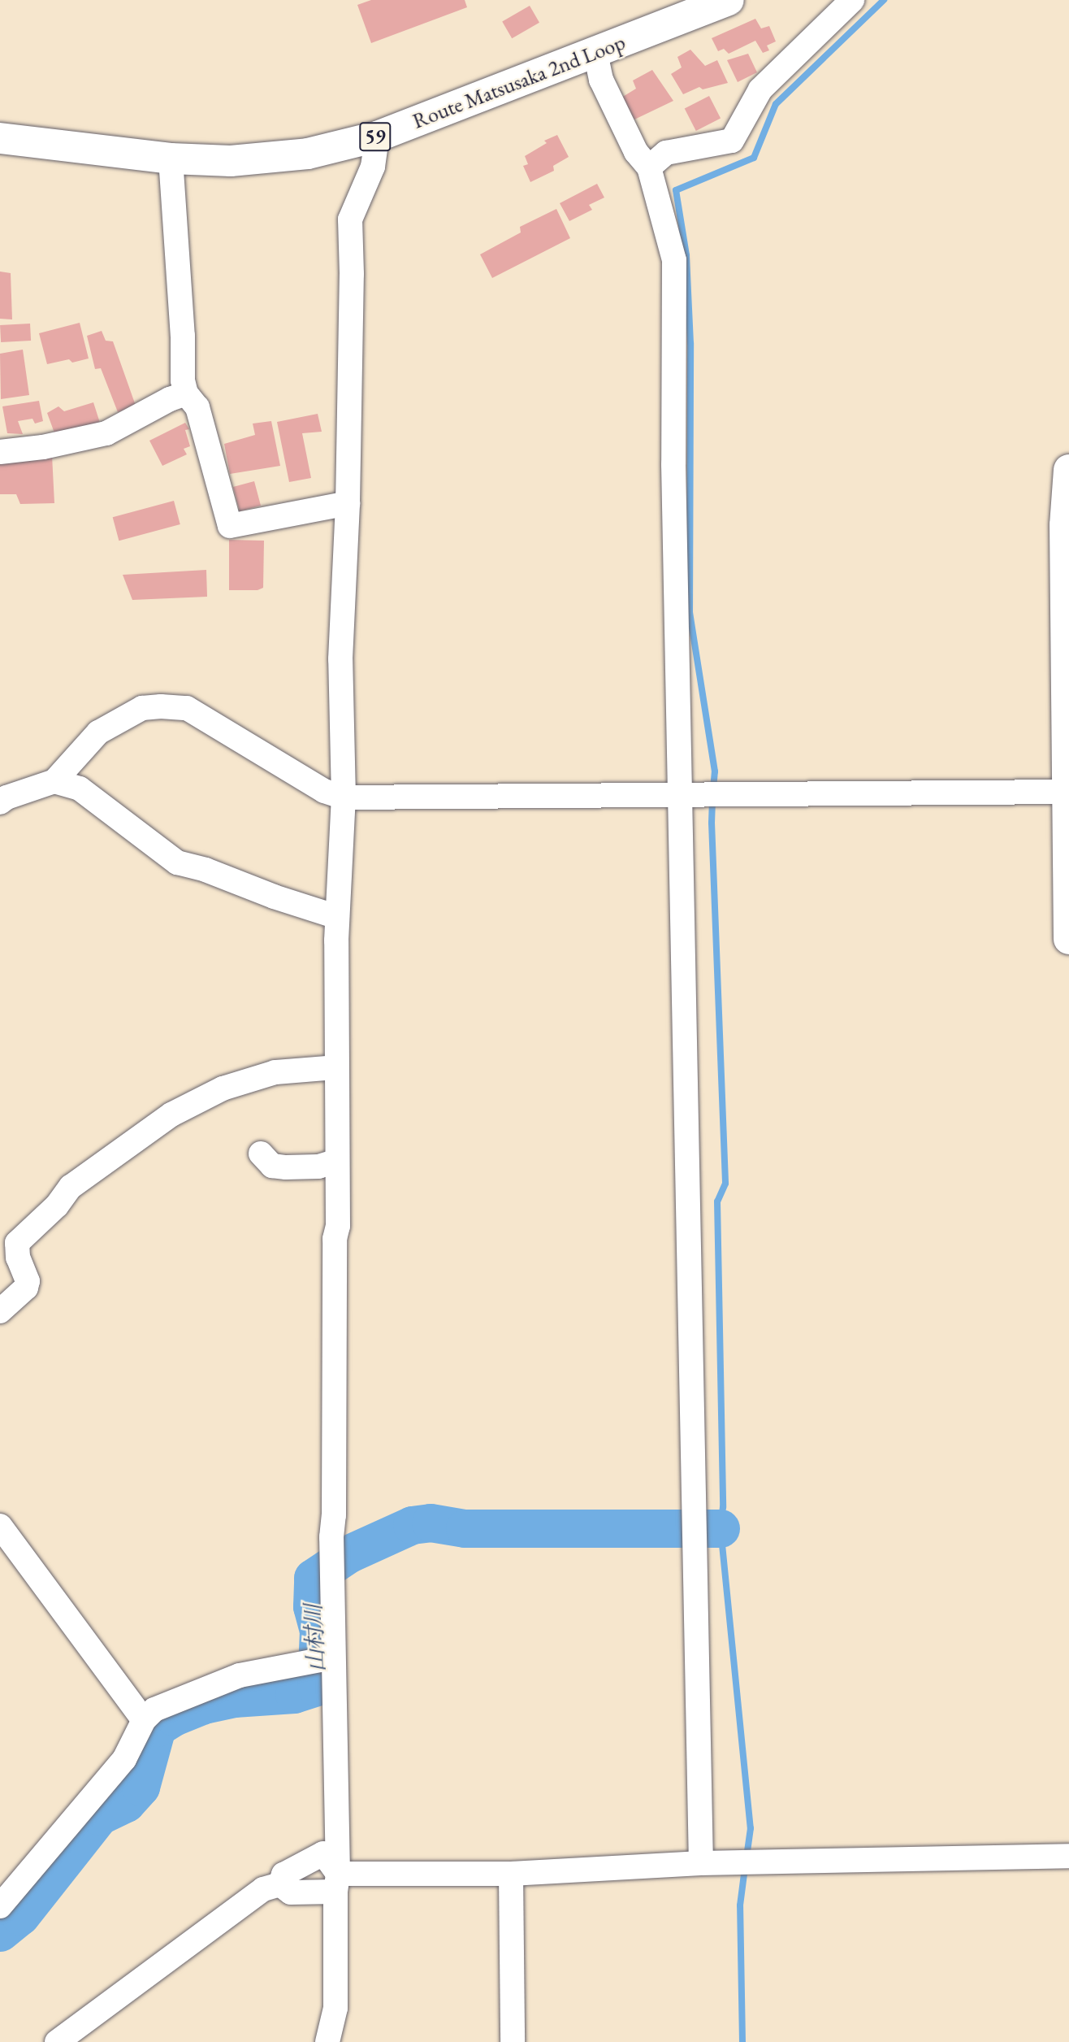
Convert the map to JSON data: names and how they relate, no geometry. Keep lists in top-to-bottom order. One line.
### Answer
{"streets":{"main road":["Route Matsusaka 2nd Loop","59"]},"water":["山村川"]}
